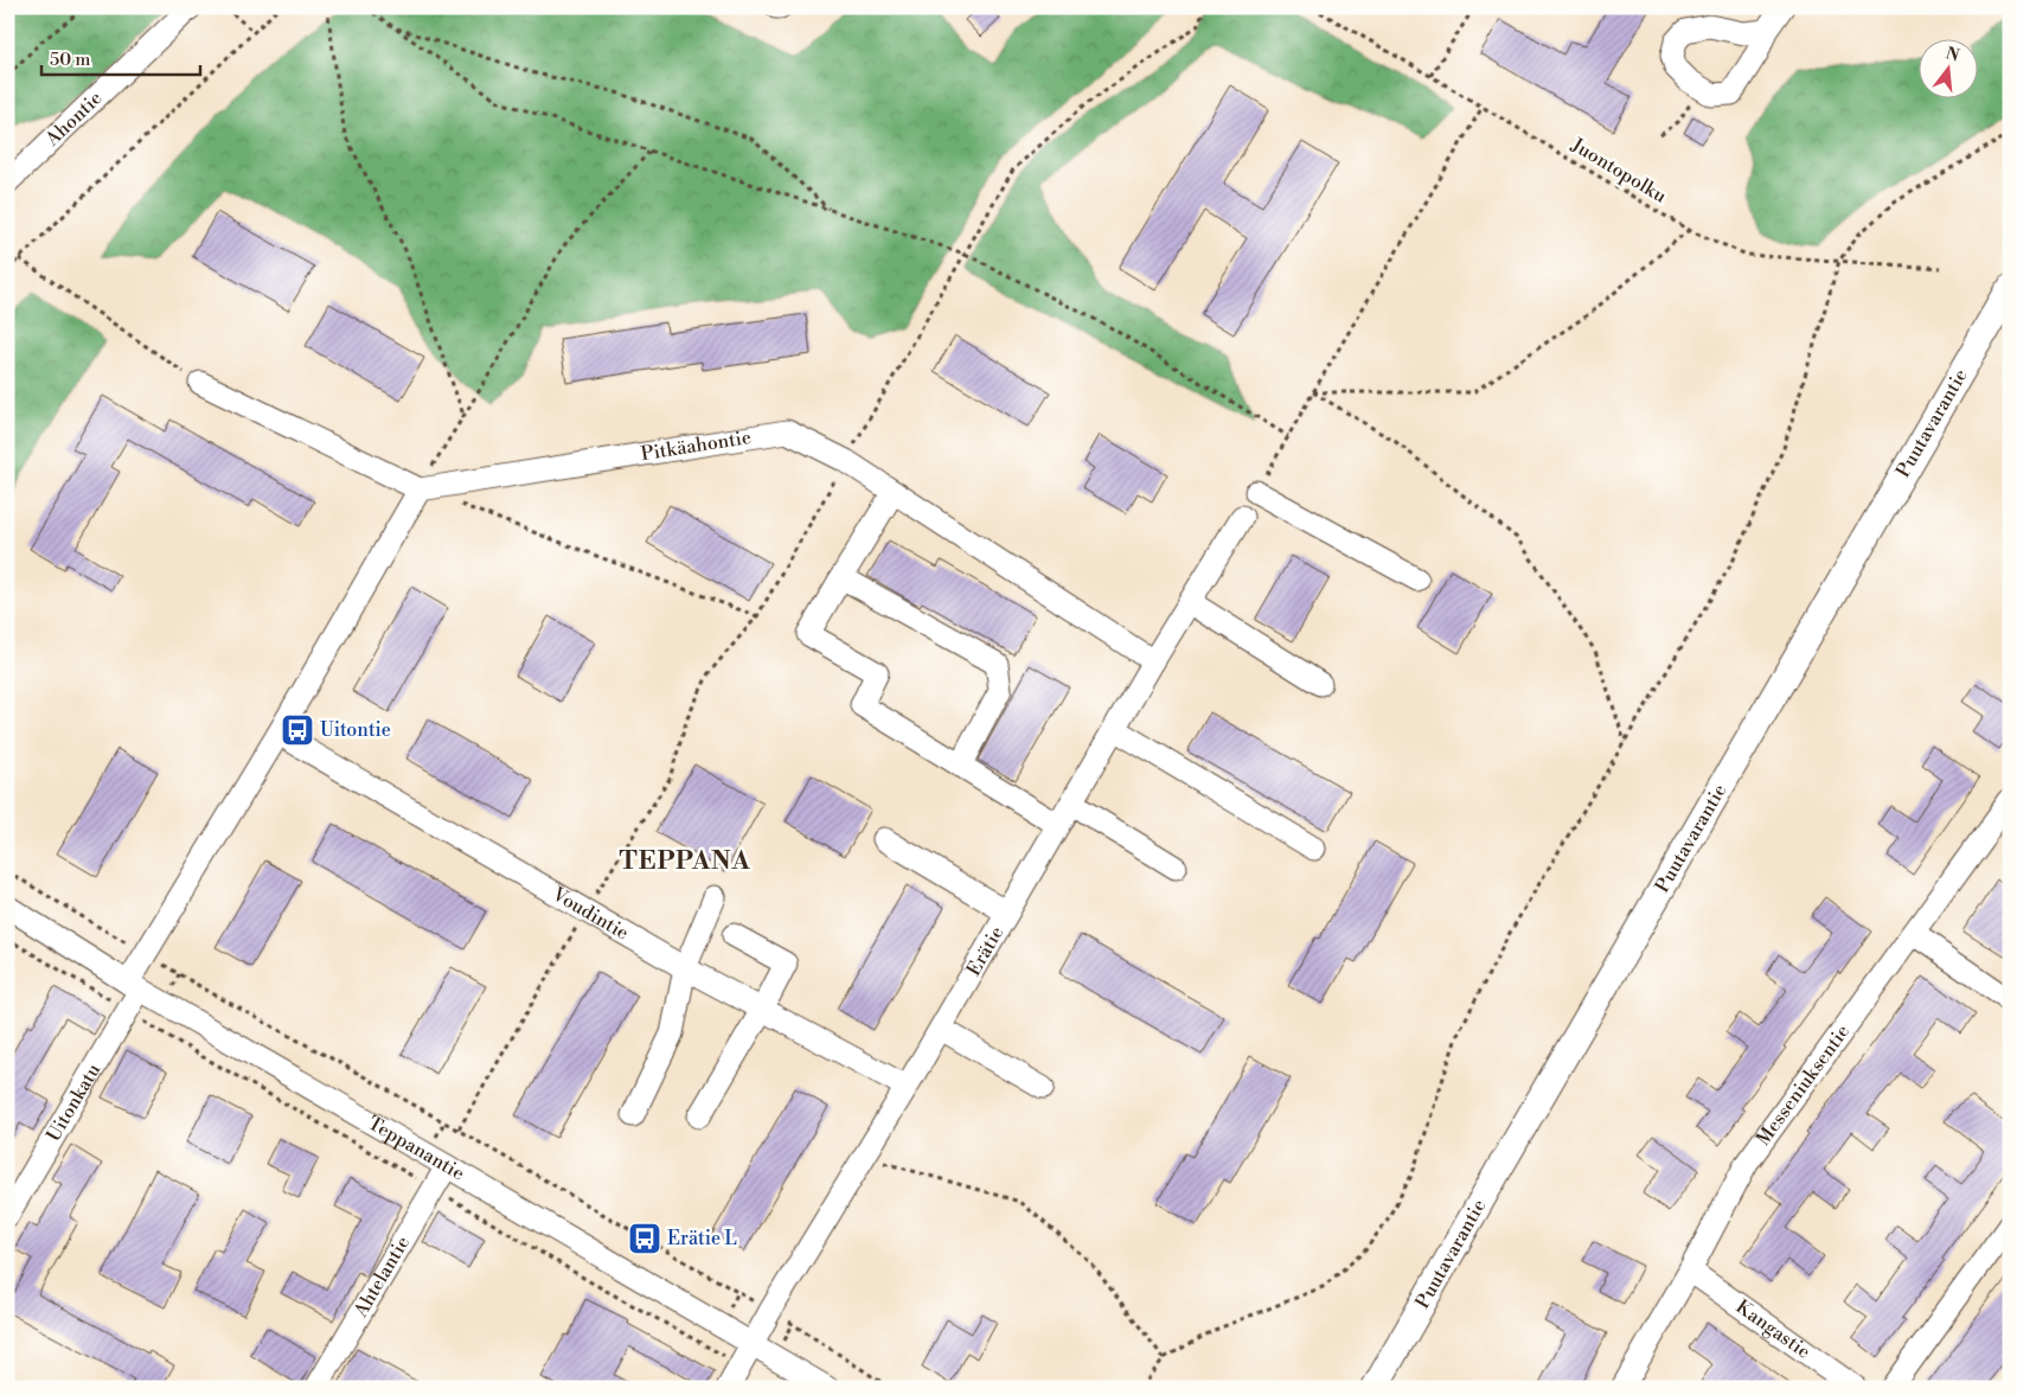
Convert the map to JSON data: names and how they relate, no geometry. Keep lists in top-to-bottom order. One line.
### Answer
{"streets":{"main road":["Puutavarantie"],"street":["Ahontie","Pitkäahontie","Voudintie","Erätie","Messeniuksentie","Uitonkatu","Teppanantie","Ahtelantie","Kangastie"],"path":["Juontopolku"]},"crossings":[["Pitkäahontie","Erätie"],["Voudintie","Erätie"],["Erätie","Teppanantie"],["Messeniuksentie","Kangastie"],["Uitonkatu","Teppanantie"],["Teppanantie","Ahtelantie"]],"districts":["TEPPANA"],"places":{"bus stop":["Uitontie","Erätie L"]},"scale_bar":"50 m","north":"top"}
